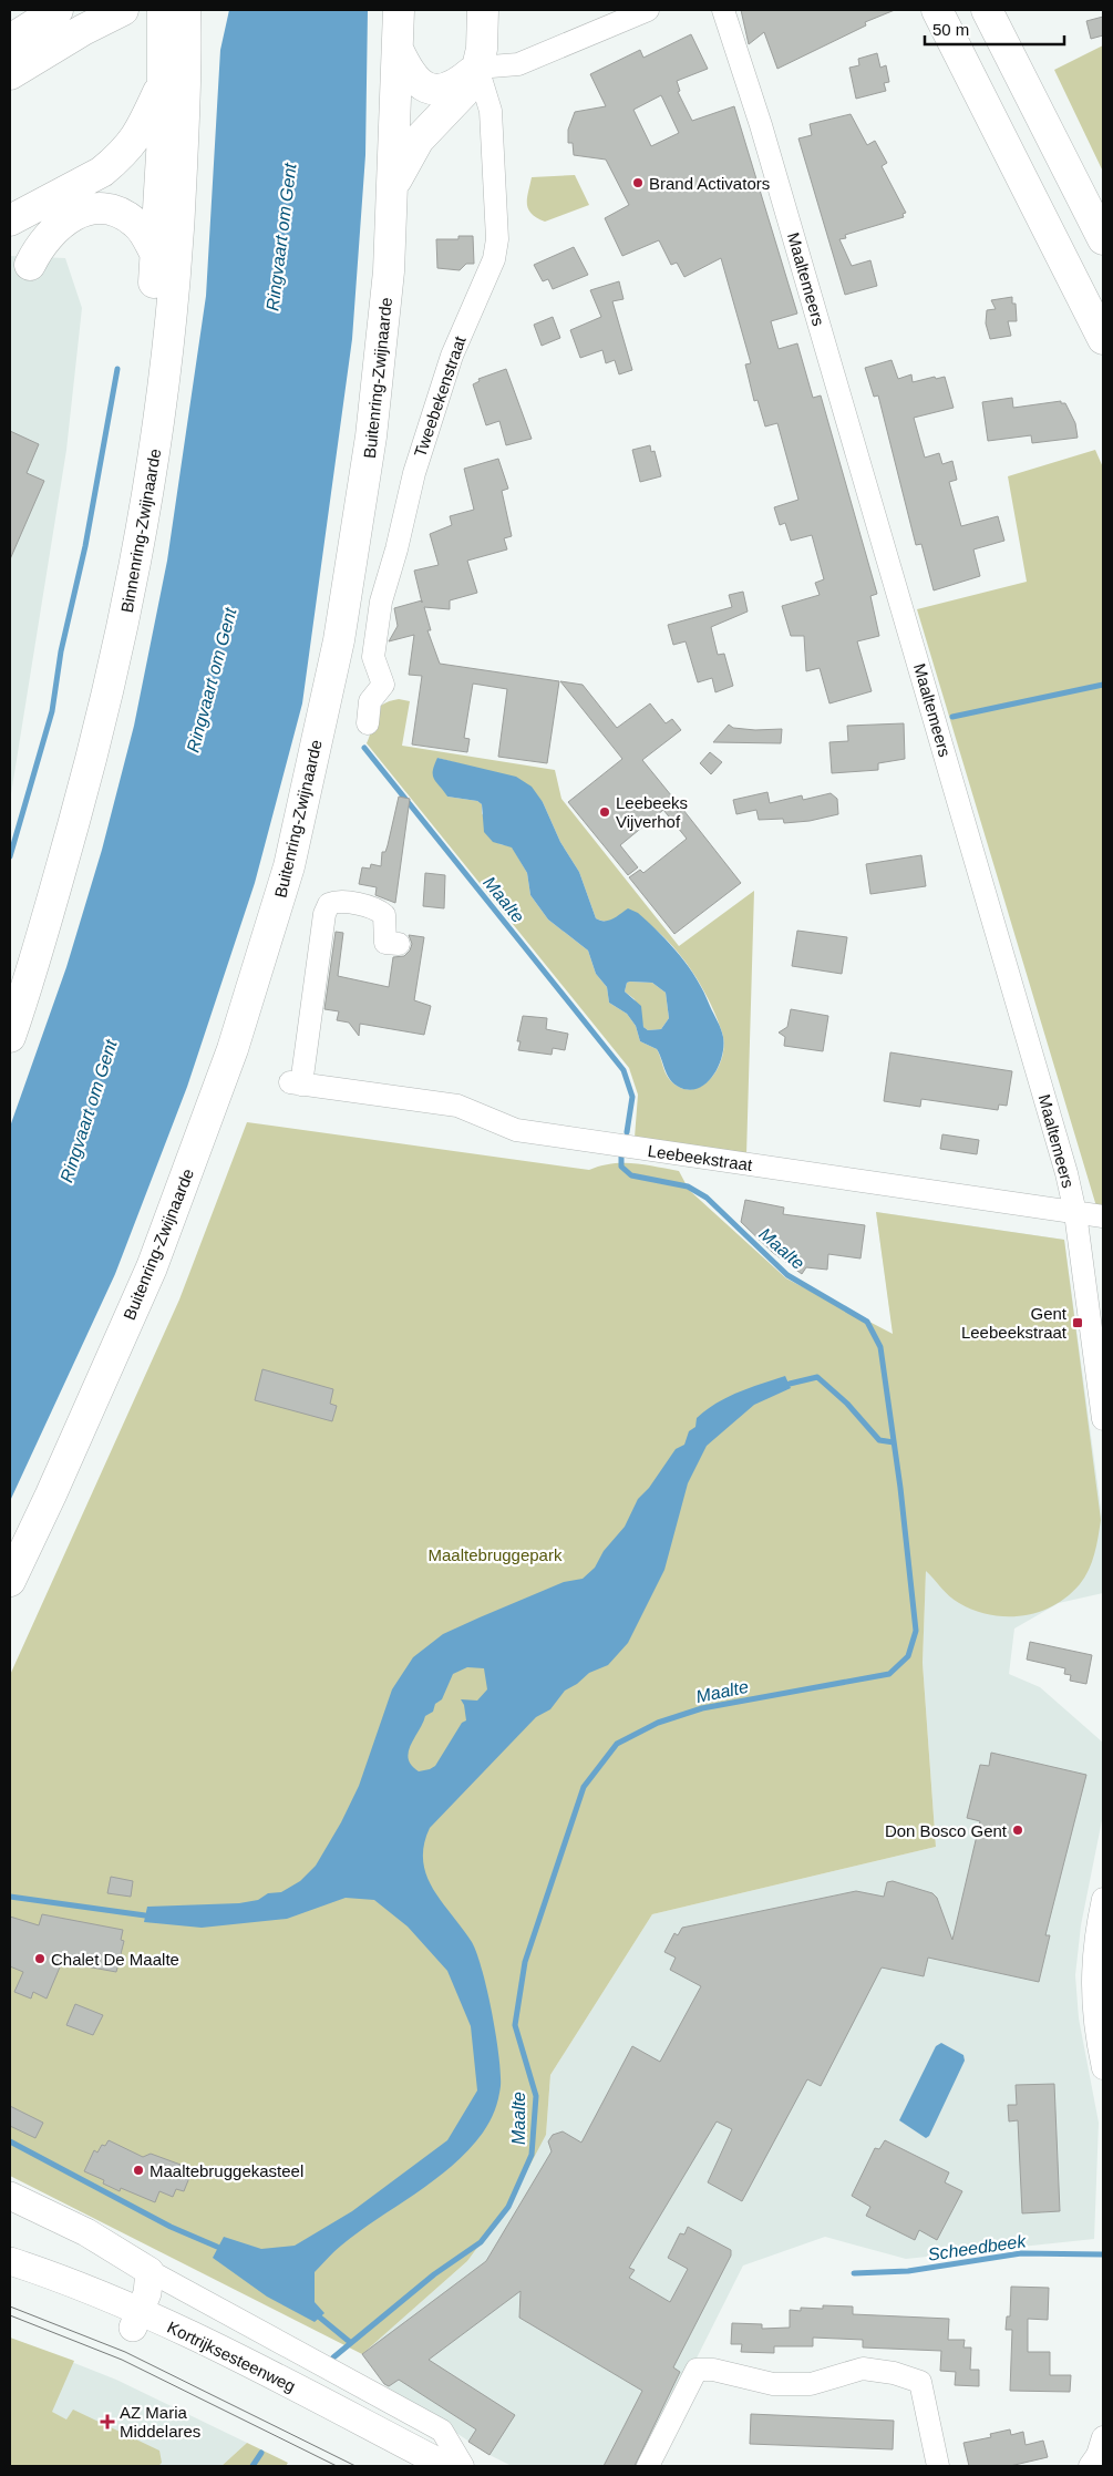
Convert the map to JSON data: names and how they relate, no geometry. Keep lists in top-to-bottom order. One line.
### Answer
{"streets":{"highway":["Buitenring-Zwijnaarde","Binnenring-Zwijnaarde"],"main road":["Kortrijksesteenweg"],"street":["Maaltemeers","Tweebekenstraat","Leebeekstraat"]},"crossings":[["Maaltemeers","Leebeekstraat"]],"water":["Ringvaart om Gent","Maalte","Scheedbeek"],"parks":["Maaltebruggepark"],"places":{"other":["Brand Activators","Leebeeks Vijverhof","Don Bosco Gent","Chalet De Maalte","Maaltebruggekasteel"],"transit":["Gent Leebeekstraat"],"health":["AZ Maria Middelares"]},"scale_bar":"50 m"}
